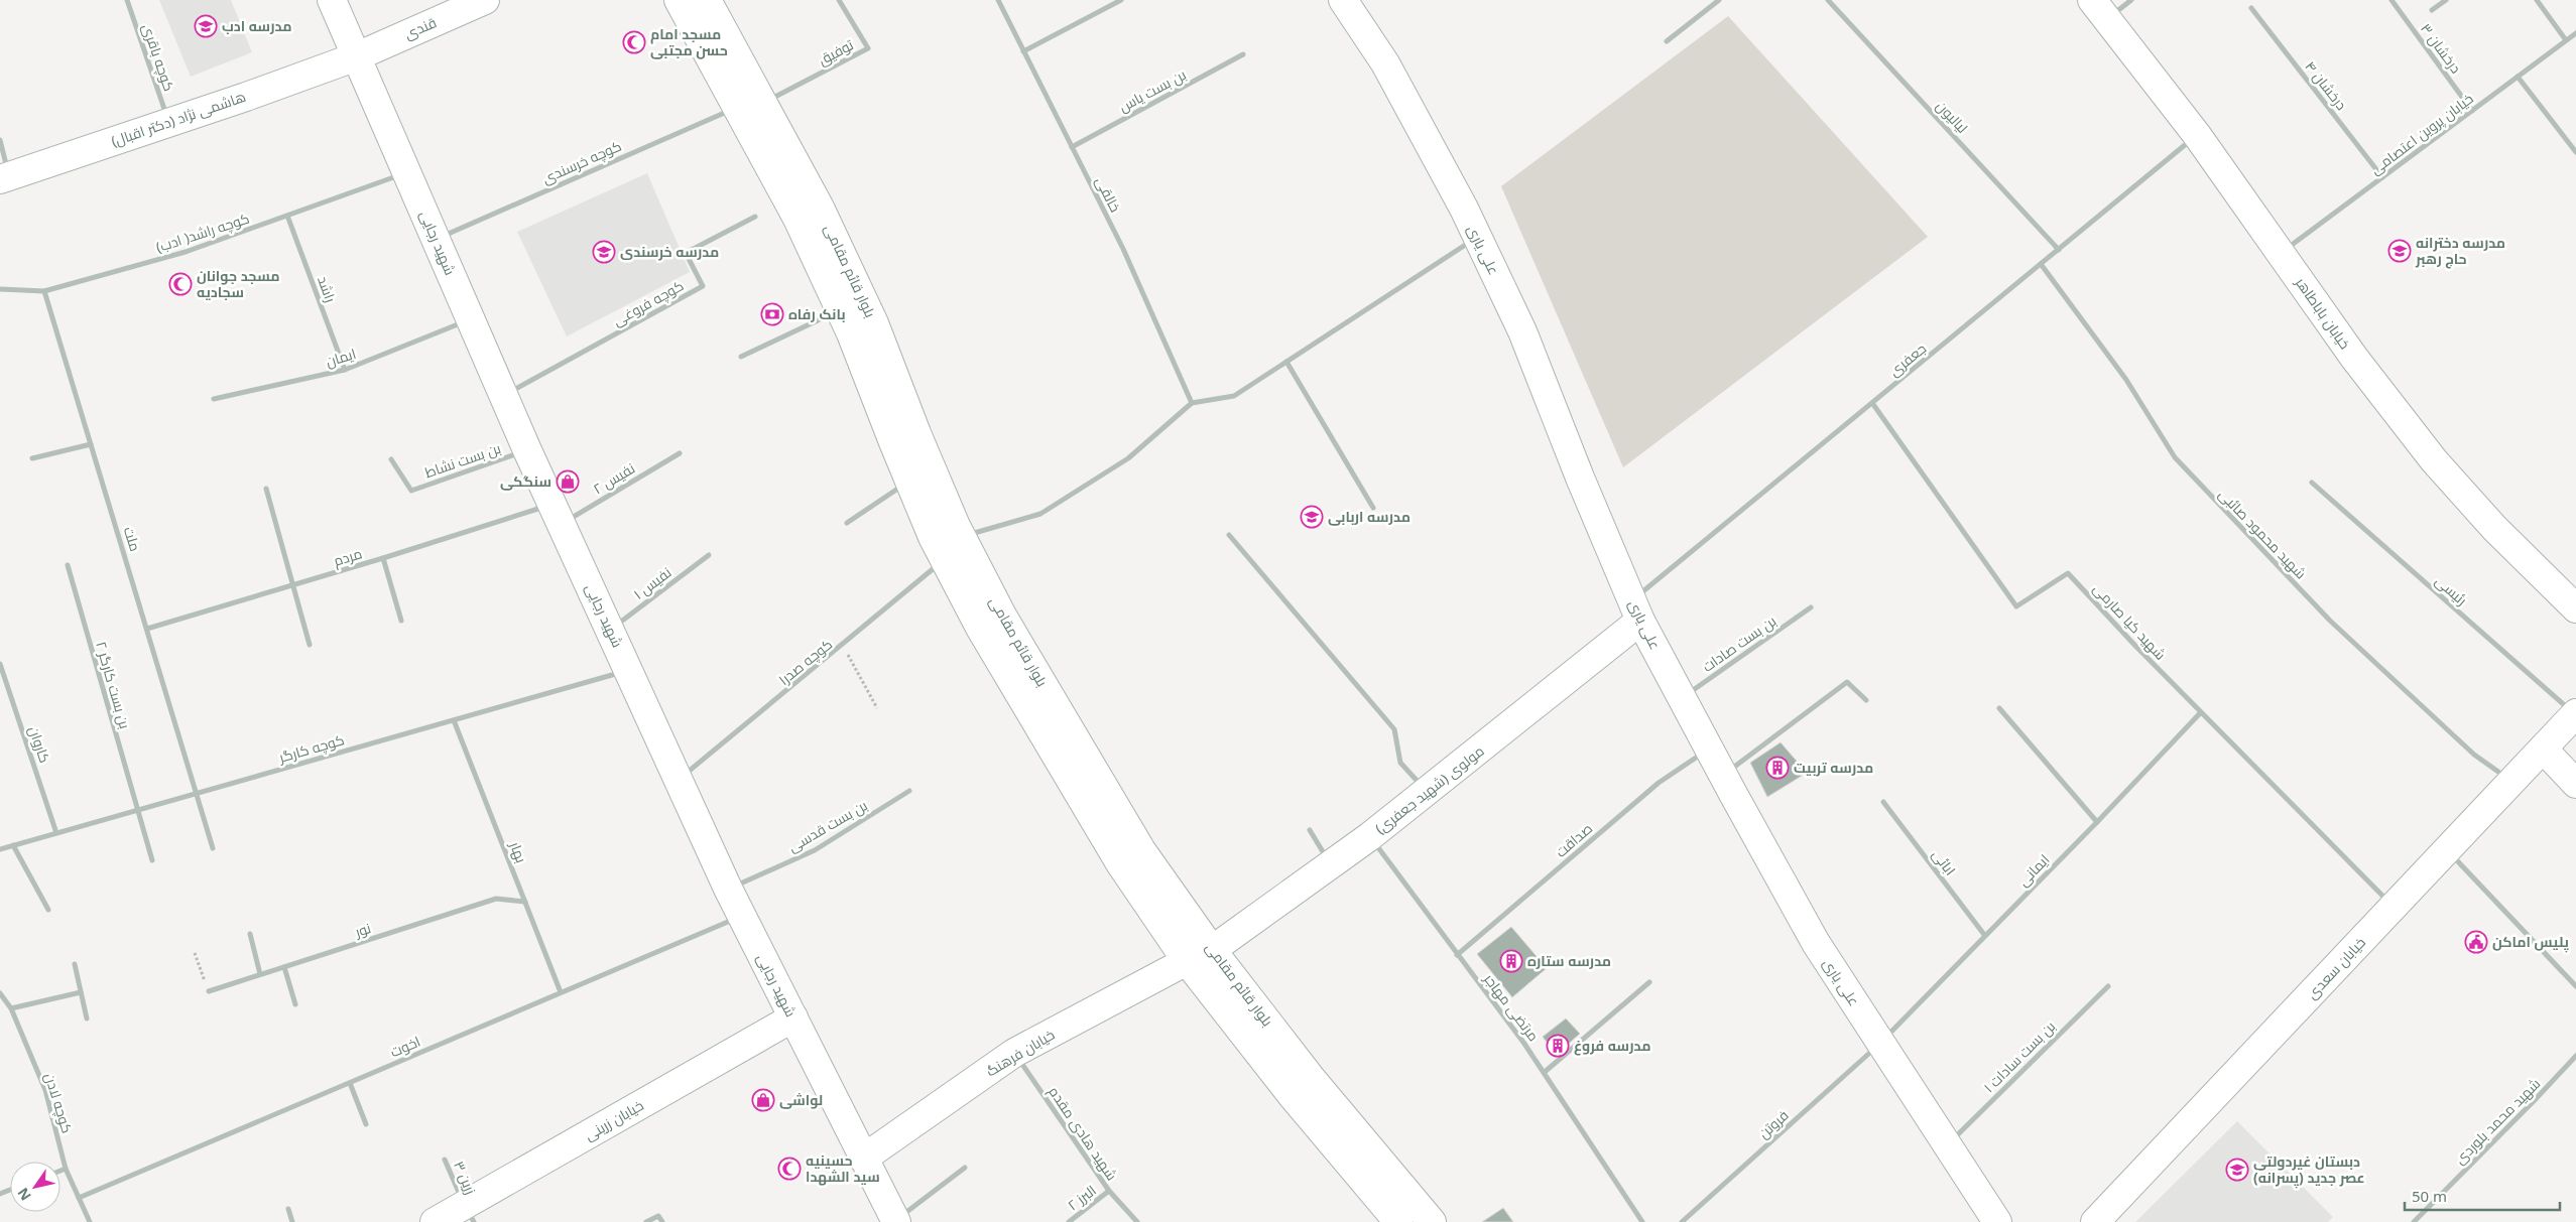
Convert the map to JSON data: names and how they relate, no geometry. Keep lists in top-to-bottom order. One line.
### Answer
{"streets":{"main road":["قندی","هاشمی نژاد (دکتر اقبال)","شهید رجایی","علی یاری","بلوار قائم مقامی","خیابان باباطاهر","مولوی (شهید جعفری)","خیابان سعدی","خیابان فرهنگ","خیابان زرینی"],"street":["درخشان ۳","توفیق","کوچه باقری","درخشان ۴","بن بست یاس","لیالیون","خیابان پروین اعتصامی","کوچه خرسندی","خالقی","کوچه راشد( ادب)","راشد","کوچه فروغی","ایمان","جعفری","بن بست نشاط","نفیس ۲","شهید محمود صائبی","ملت","مردم","نفیس ‍۱","رئیسی","شهید کیا صارمی","بن بست صادات","کوچه صدرا","بن بست کارگر ۲","کاروان","کوچه کارگر","بن بست قدسی","صداقت","بهار","ابائی","ایمانی","نور","مرتضی مهاجر","اخوت","بن بست سادات ۱","کوچه لادن","شهید محمد بلوردی","فروتن","شهید هادی مقدم","زرین ۳","البرز ۲"]},"crossings":[["قندی","هاشمی نژاد (دکتر اقبال)"],["قندی","شهید رجایی"],["درخشان ۳","خیابان پروین اعتصامی"],["توفیق","بلوار قائم مقامی"],["کوچه باقری","هاشمی نژاد (دکتر اقبال)"],["درخشان ۴","خیابان پروین اعتصامی"],["بن بست یاس","خالقی"],["لیالیون","جعفری"],["هاشمی نژاد (دکتر اقبال)","شهید رجایی"],["خیابان پروین اعتصامی","خیابان باباطاهر"],["کوچه خرسندی","شهید رجایی"],["کوچه خرسندی","بلوار قائم مقامی"],["کوچه راشد( ادب)","شهید رجایی"],["کوچه راشد( ادب)","راشد"],["کوچه راشد( ادب)","ملت"],["شهید رجایی","کوچه فروغی"],["شهید رجایی","ایمان"],["شهید رجایی","بن بست نشاط"],["شهید رجایی","نفیس ۲"],["شهید رجایی","مردم"],["شهید رجایی","نفیس ‍۱"],["شهید رجایی","کوچه صدرا"],["شهید رجایی","کوچه کارگر"],["شهید رجایی","بن بست قدسی"],["شهید رجایی","اخوت"],["شهید رجایی","خیابان فرهنگ"],["شهید رجایی","خیابان زرینی"],["علی یاری","جعفری"],["علی یاری","بن بست صادات"],["علی یاری","مولوی (شهید جعفری)"],["علی یاری","صداقت"],["علی یاری","ایمانی"],["علی یاری","بن بست سادات ۱"],["علی یاری","فروتن"],["بلوار قائم مقامی","کوچه صدرا"],["بلوار قائم مقامی","مولوی (شهید جعفری)"],["بلوار قائم مقامی","خیابان فرهنگ"],["راشد","ایمان"],["خیابان باباطاهر","جعفری"],["جعفری","شهید محمود صائبی"],["جعفری","شهید کیا صارمی"],["جعفری","مولوی (شهید جعفری)"],["نفیس ۲","مردم"],["شهید محمود صائبی","خیابان سعدی"],["ملت","مردم"],["ملت","کوچه کارگر"],["رئیسی","خیابان سعدی"],["شهید کیا صارمی","ایمانی"],["شهید کیا صارمی","خیابان سعدی"],["بن بست کارگر ۲","کوچه کارگر"],["کاروان","کوچه کارگر"],["کوچه کارگر","بهار"],["مولوی (شهید جعفری)","مرتضی مهاجر"],["صداقت","مرتضی مهاجر"],["بهار","نور"],["بهار","اخوت"],["ابائی","ایمانی"],["ایمانی","فروتن"],["اخوت","کوچه لادن"],["خیابان فرهنگ","شهید هادی مقدم"],["خیابان زرینی","زرین ۳"],["شهید هادی مقدم","البرز ۲"]],"places":{"school or university":["مدرسه ادب","مدرسه دخترانه حاج رهبر","مدرسه خرسندی","مدرسه اربابی","دبستان غیردولتی عصر جدید (پسرانه)"],"mosque":["مسجد امام حسن مجتبی","مسجد جوانان سجادیه","حسینیه سید الشهدا"],"bank":["بانک رفاه"],"shop":["سنگکی","لواشی"],"building":["مدرسه تربیت","مدرسه ستاره","مدرسه فروغ"],"public building":["پلیس اماکن"]},"scale_bar":"50 m","north":"bottom left"}
